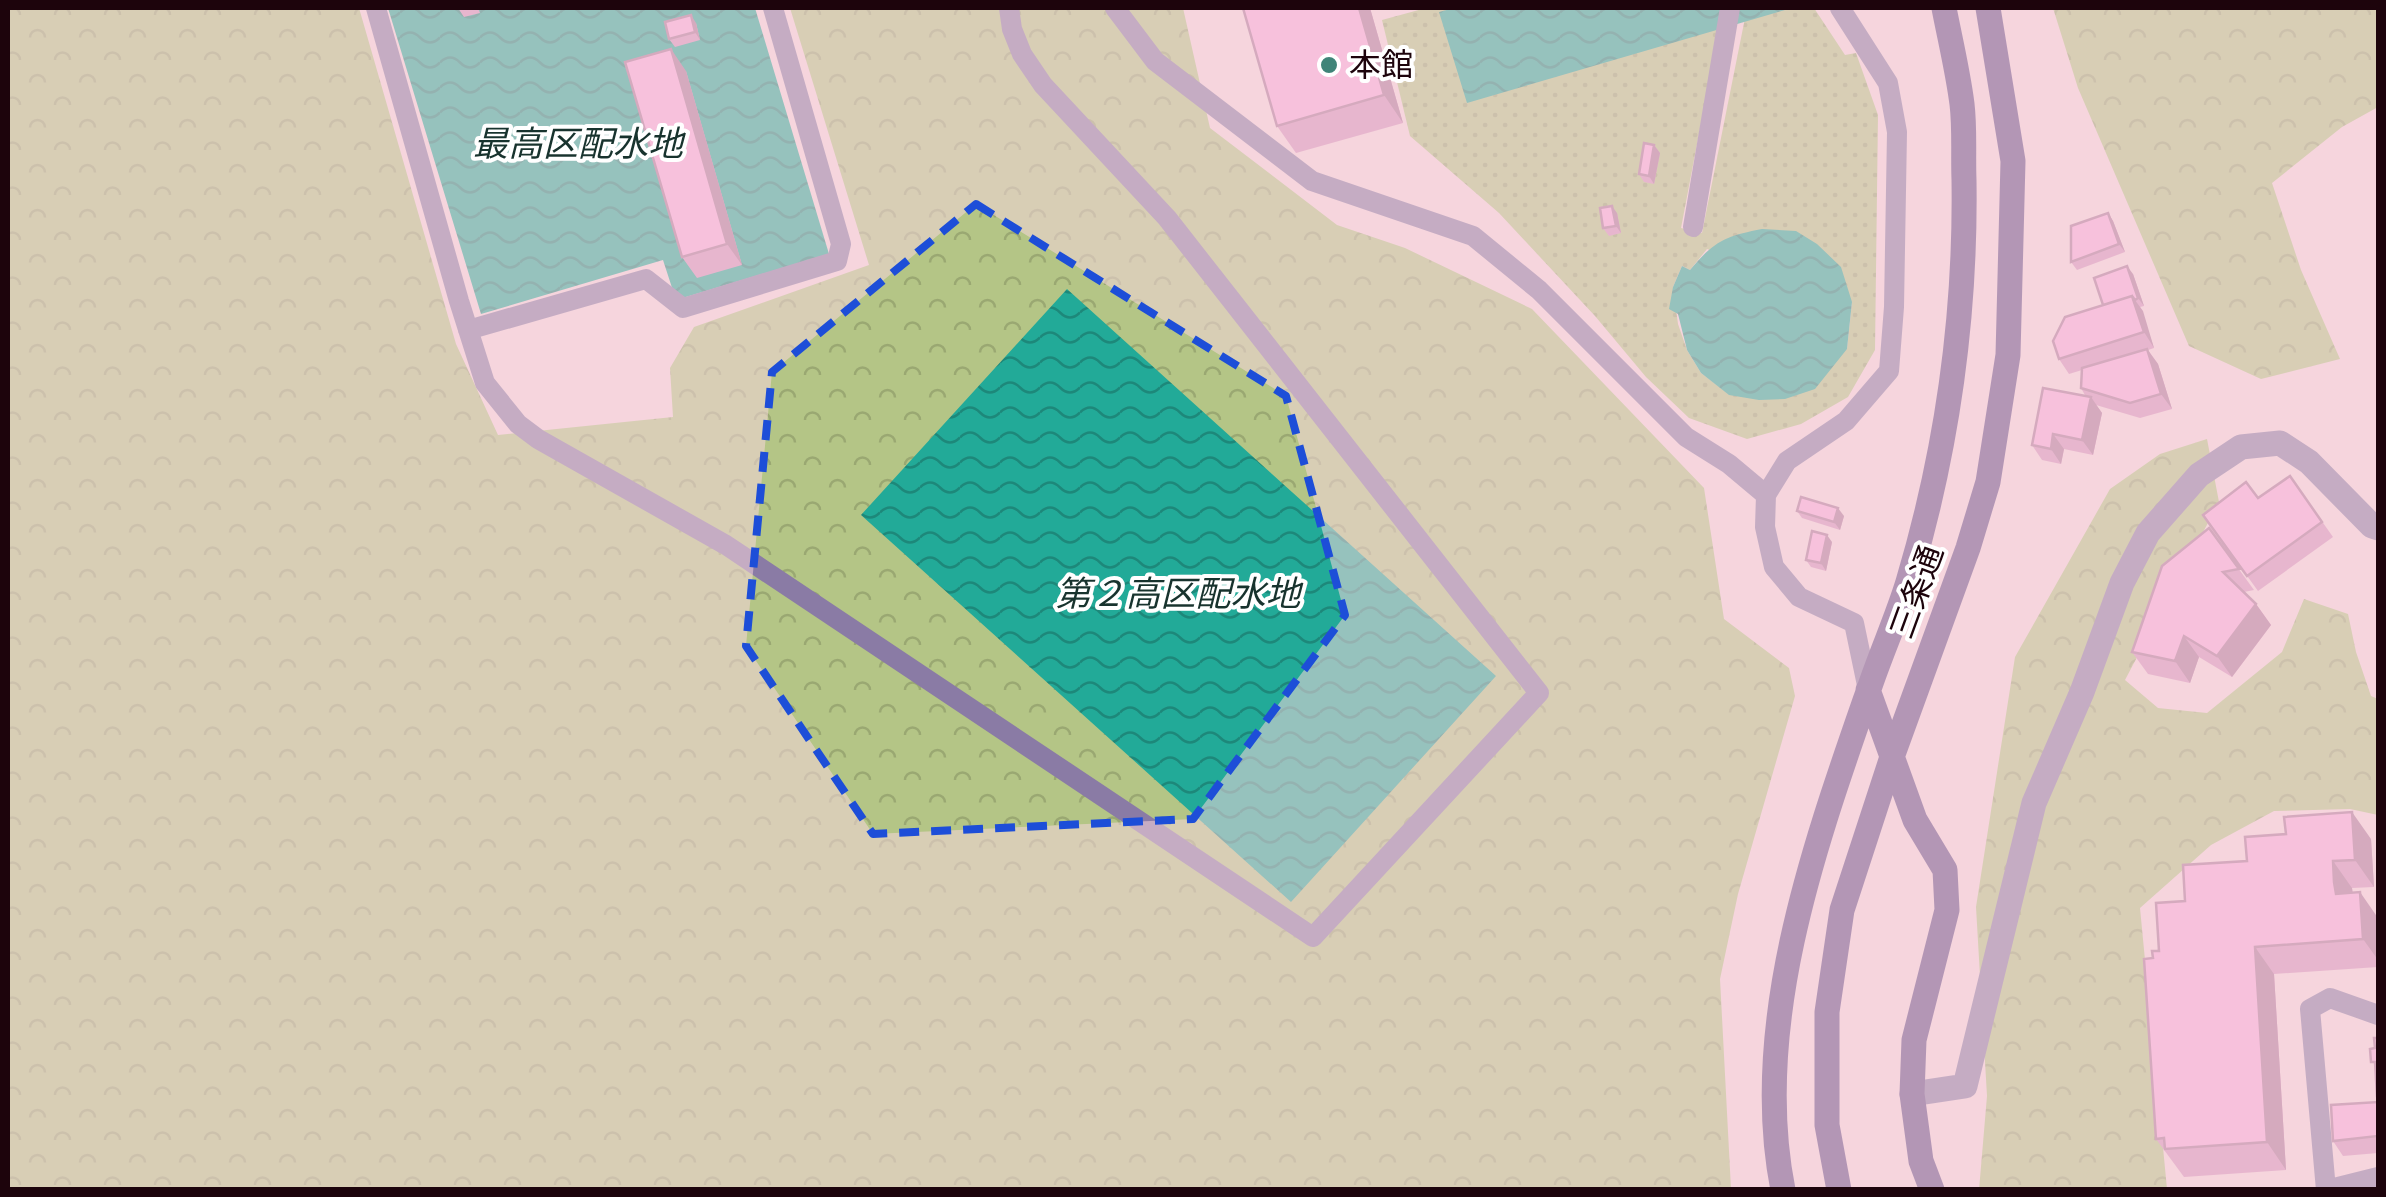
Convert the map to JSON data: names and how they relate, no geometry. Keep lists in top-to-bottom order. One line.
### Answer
{"streets":{"main road":["三条通"]},"water":["最高区配水地","第２高区配水地"],"places":["本館"]}
